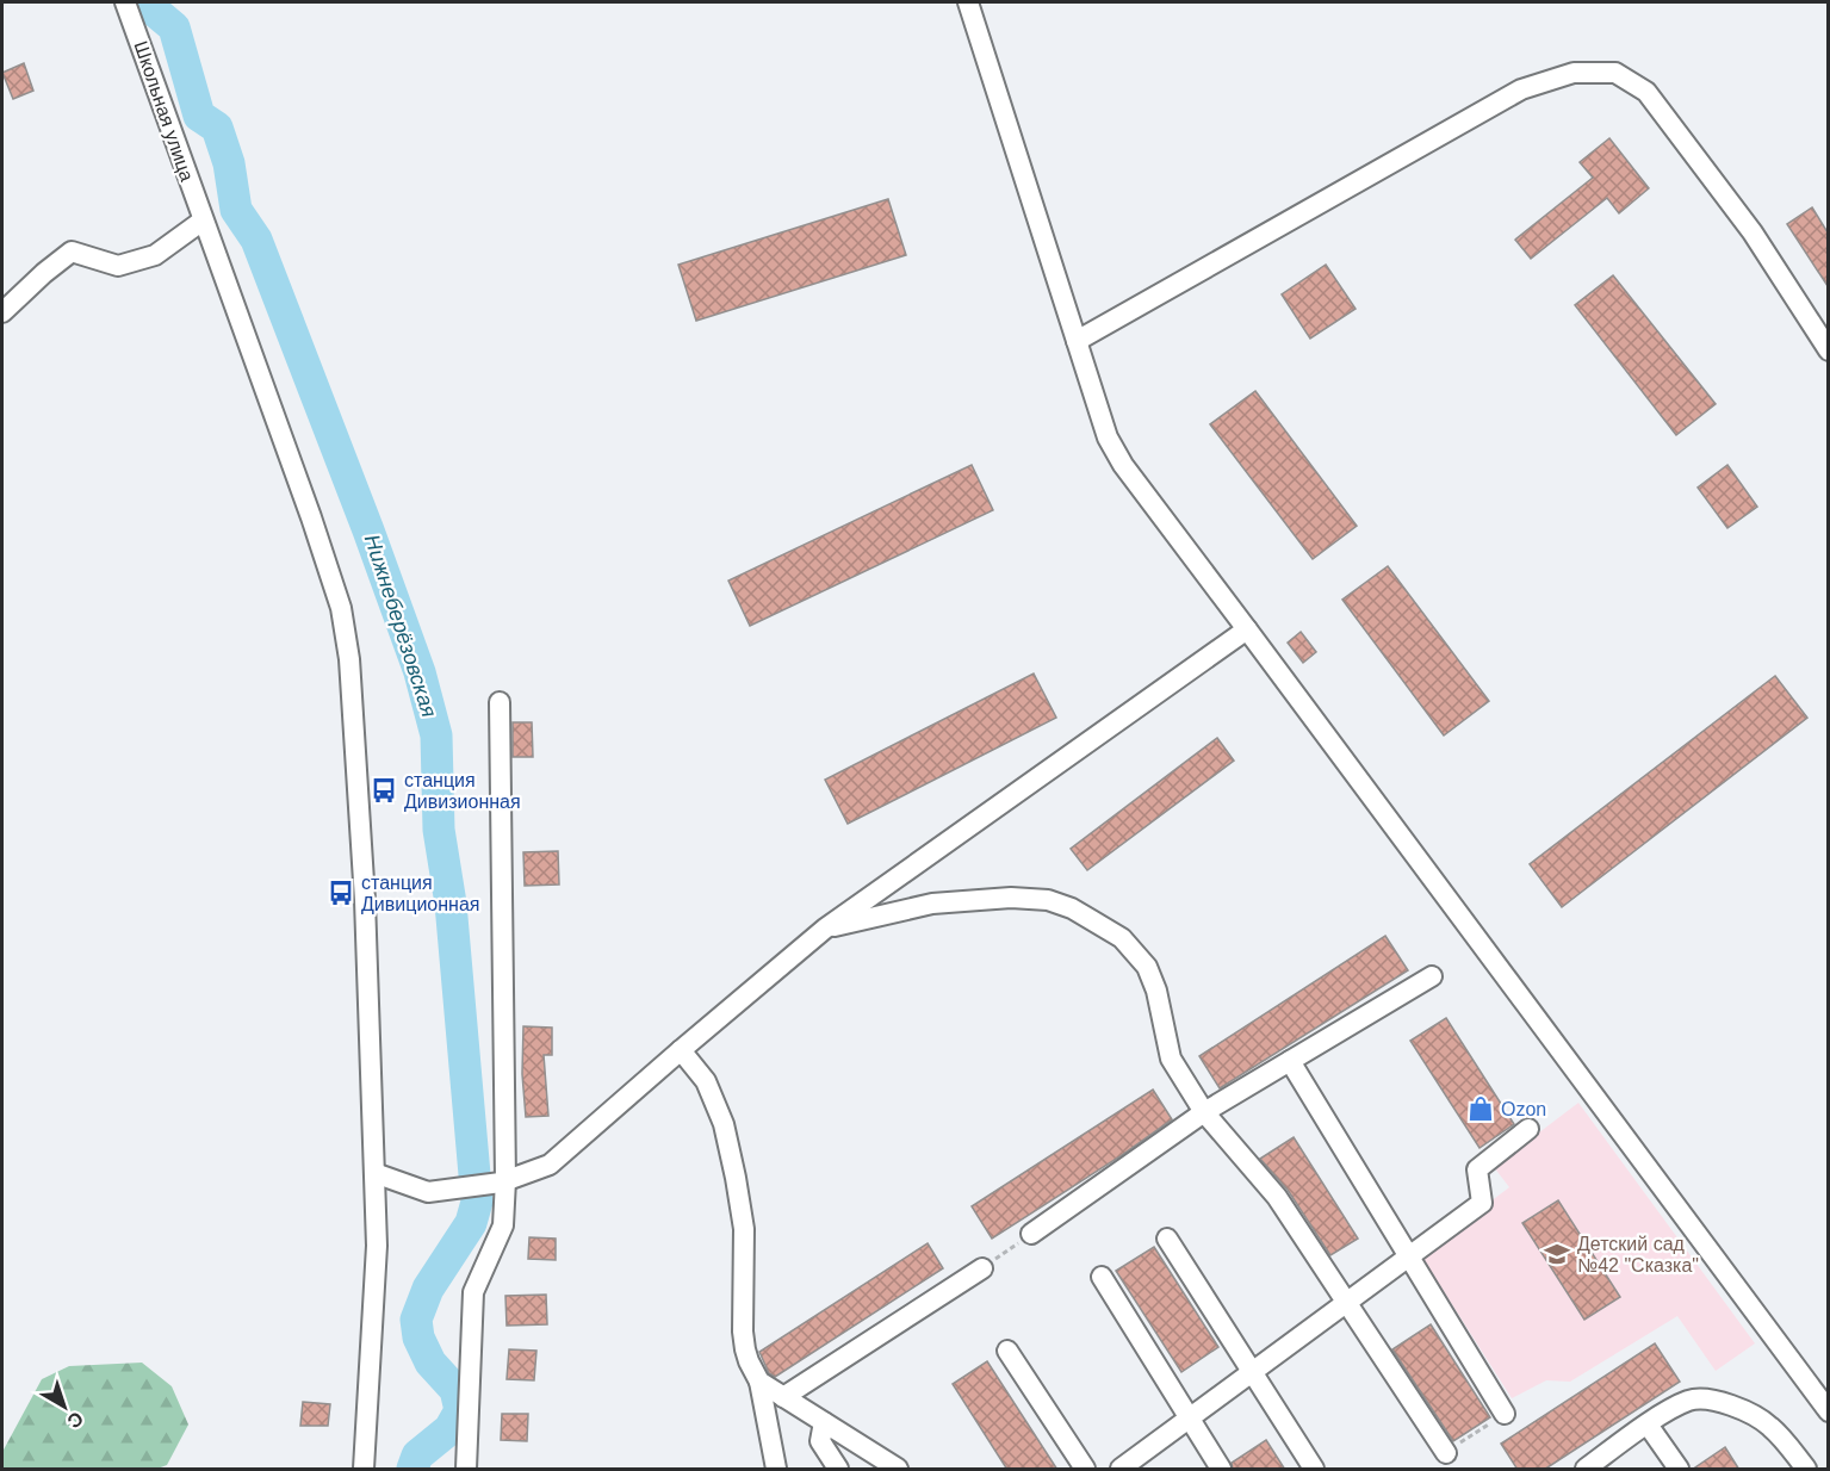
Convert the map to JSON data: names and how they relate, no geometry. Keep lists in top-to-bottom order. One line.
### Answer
{"streets":{"street":["Школьная улица"]},"water":["Нижнеберёзовская"],"places":{"bus stop":["станция Дивизионная","станция Дивиционная"],"shop":["Ozon"],"school or university":["Детский сад №42 \"Сказка\""]},"north":"bottom right"}
